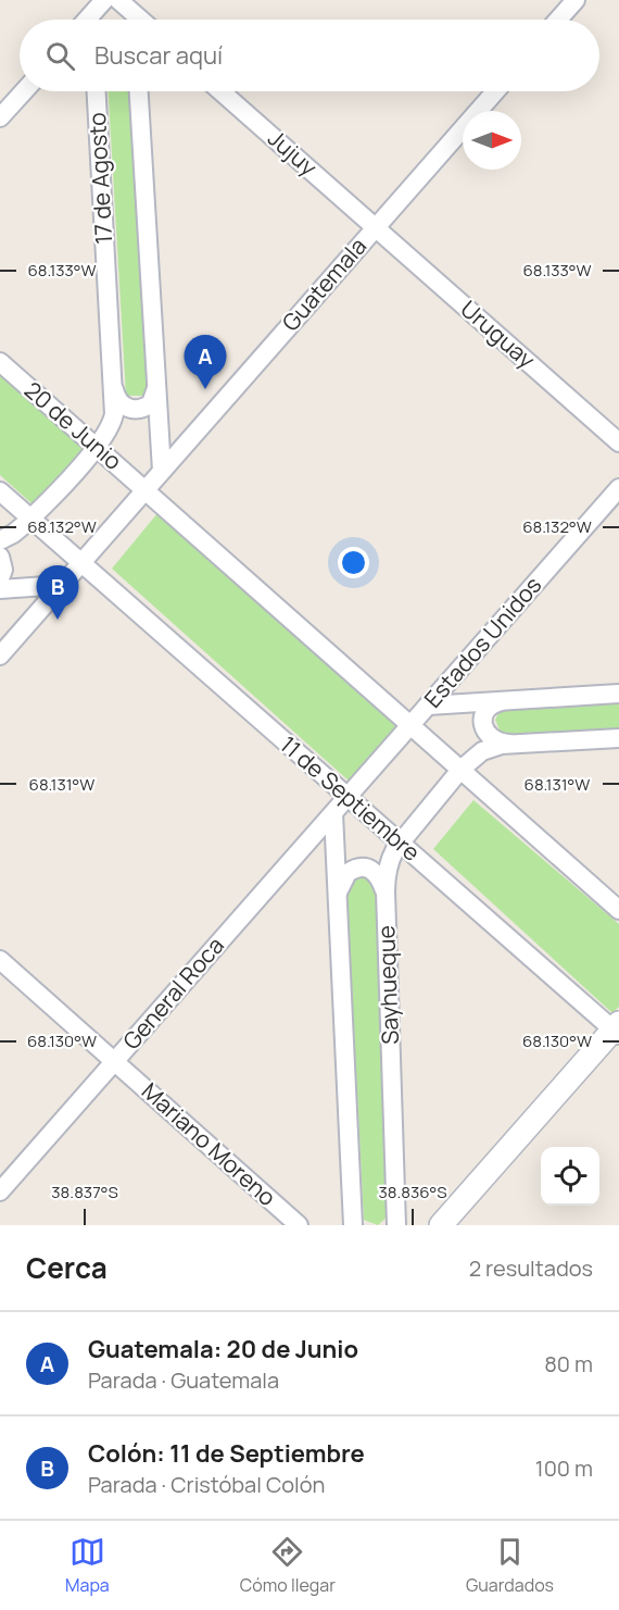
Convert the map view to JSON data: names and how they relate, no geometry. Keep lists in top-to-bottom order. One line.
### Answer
{"streets":{"street":["Jujuy","17 de Agosto","Guatemala","Uruguay","20 de Junio","Estados Unidos","11 de Septiembre","Sayhueque","General Roca","Mariano Moreno"]},"crossings":[["Jujuy","Guatemala"],["Jujuy","Uruguay"],["17 de Agosto","Guatemala"],["17 de Agosto","20 de Junio"],["Guatemala","Uruguay"],["Guatemala","20 de Junio"],["Guatemala","11 de Septiembre"],["Estados Unidos","11 de Septiembre"],["Estados Unidos","General Roca"],["11 de Septiembre","Sayhueque"],["11 de Septiembre","General Roca"],["Sayhueque","General Roca"],["General Roca","Mariano Moreno"]],"north":"right","page":{"search":"Buscar aquí","pins":["A","B"],"heading":["Cerca","2 resultados"],"list":[{"mark":"A","name":"Guatemala: 20 de Junio","note":"Parada · Guatemala","value":"80 m"},{"mark":"B","name":"Colón: 11 de Septiembre","note":"Parada · Cristóbal Colón","value":"100 m"}],"nav":["Mapa","Cómo llegar","Guardados"]},"coordinates":["68.133°W","68.132°W","68.131°W","68.130°W","38.837°S","38.836°S"]}
